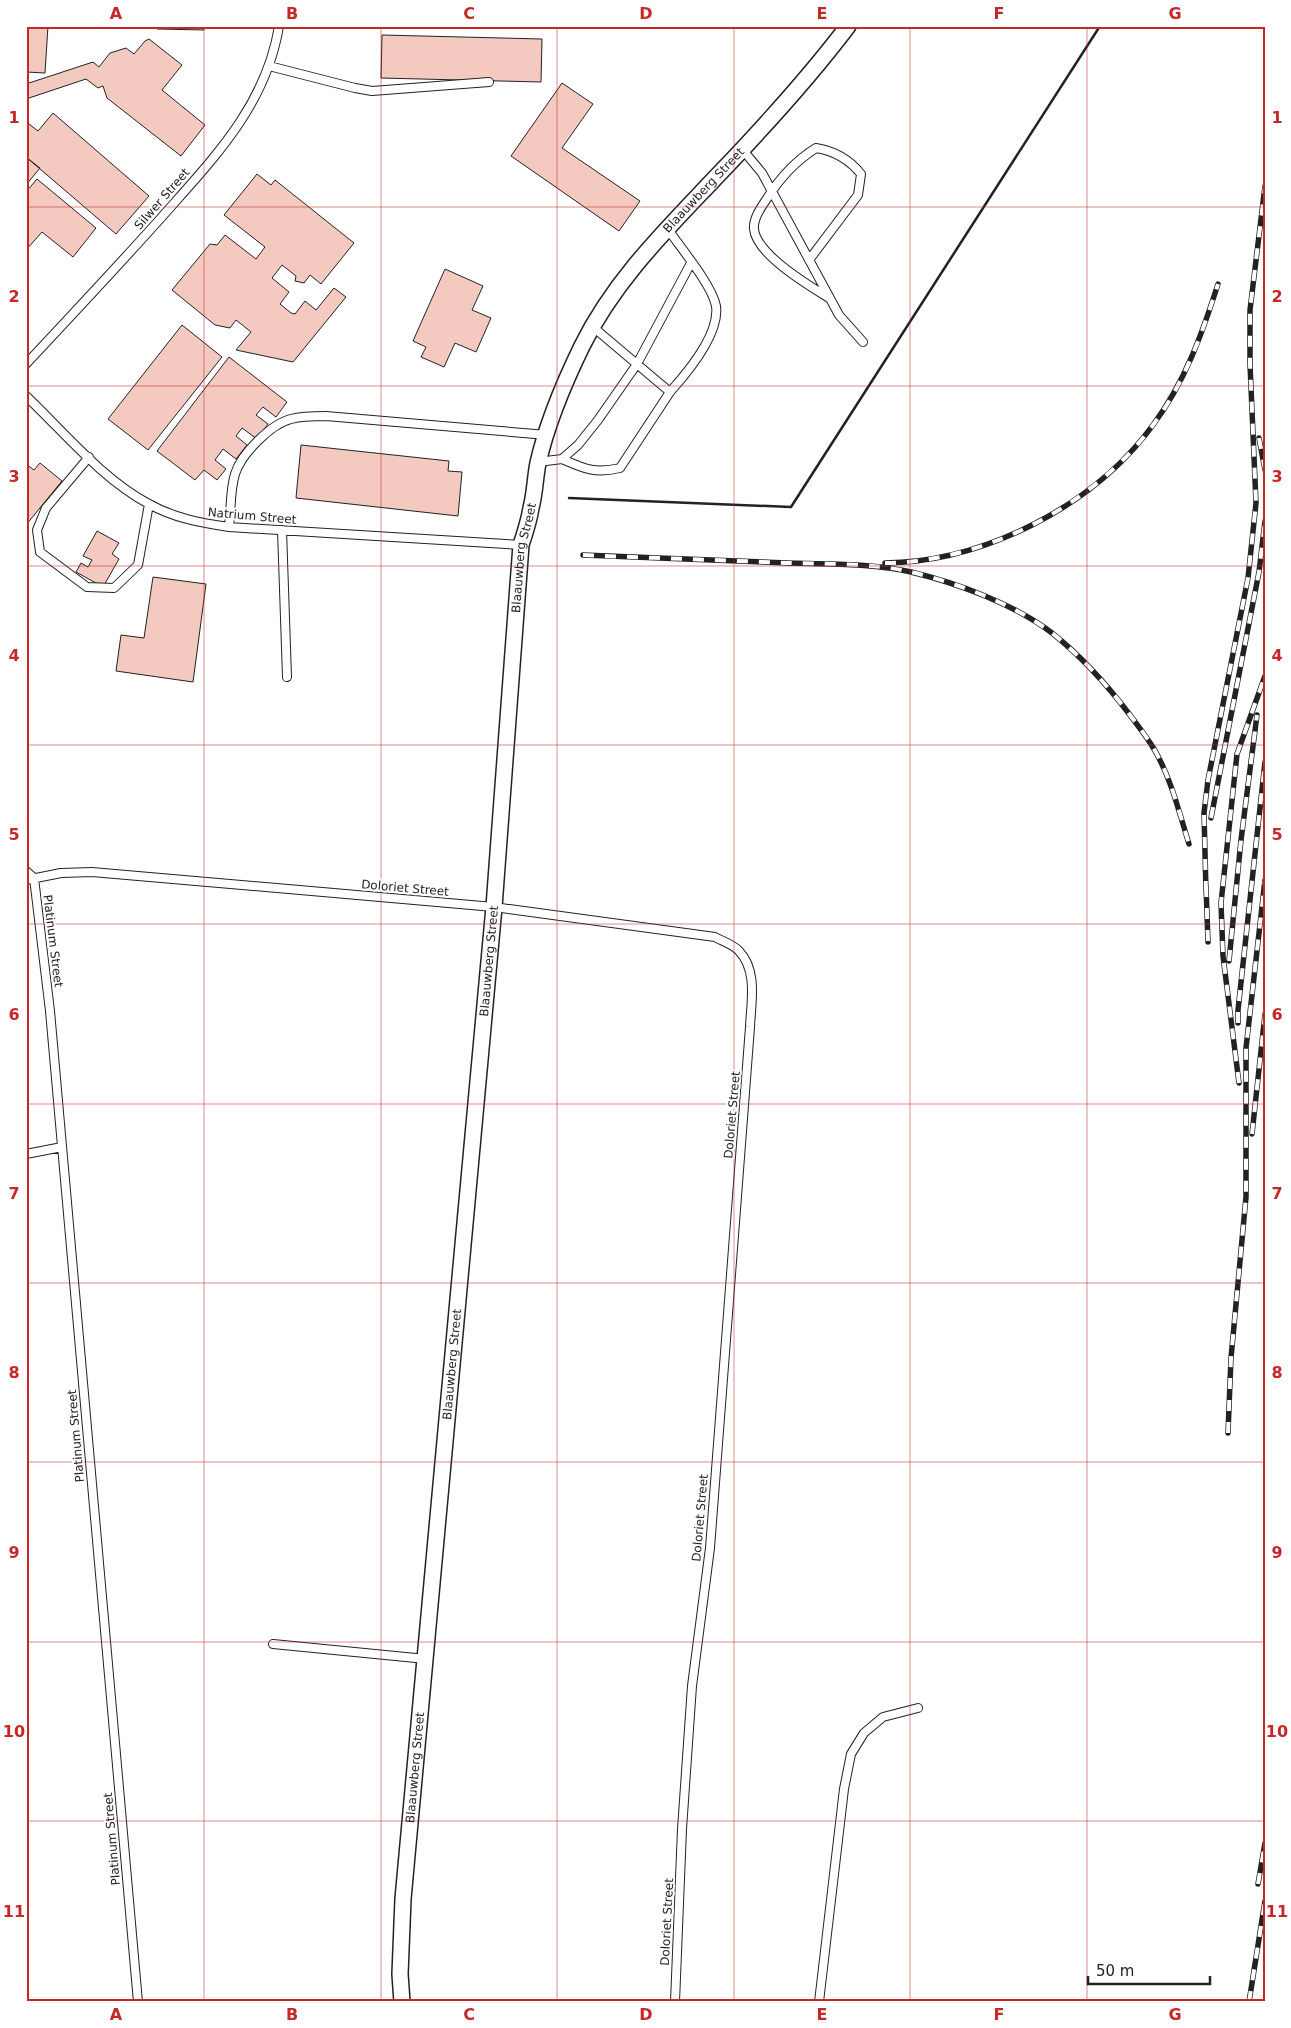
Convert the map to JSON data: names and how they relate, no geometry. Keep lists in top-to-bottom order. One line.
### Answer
{"streets":{"street":["Blaauwberg Street"],"lane":["Silwer Street","Natrium Street","Doloriet Street","Platinum Street"]},"crossings":[["Blaauwberg Street","Natrium Street"],["Blaauwberg Street","Doloriet Street"],["Doloriet Street","Platinum Street"]],"scale_bar":"50 m","grid":{"columns":["A","B","C","D","E","F","G"],"rows":["1","2","3","4","5","6","7","8","9","10","11"]}}
